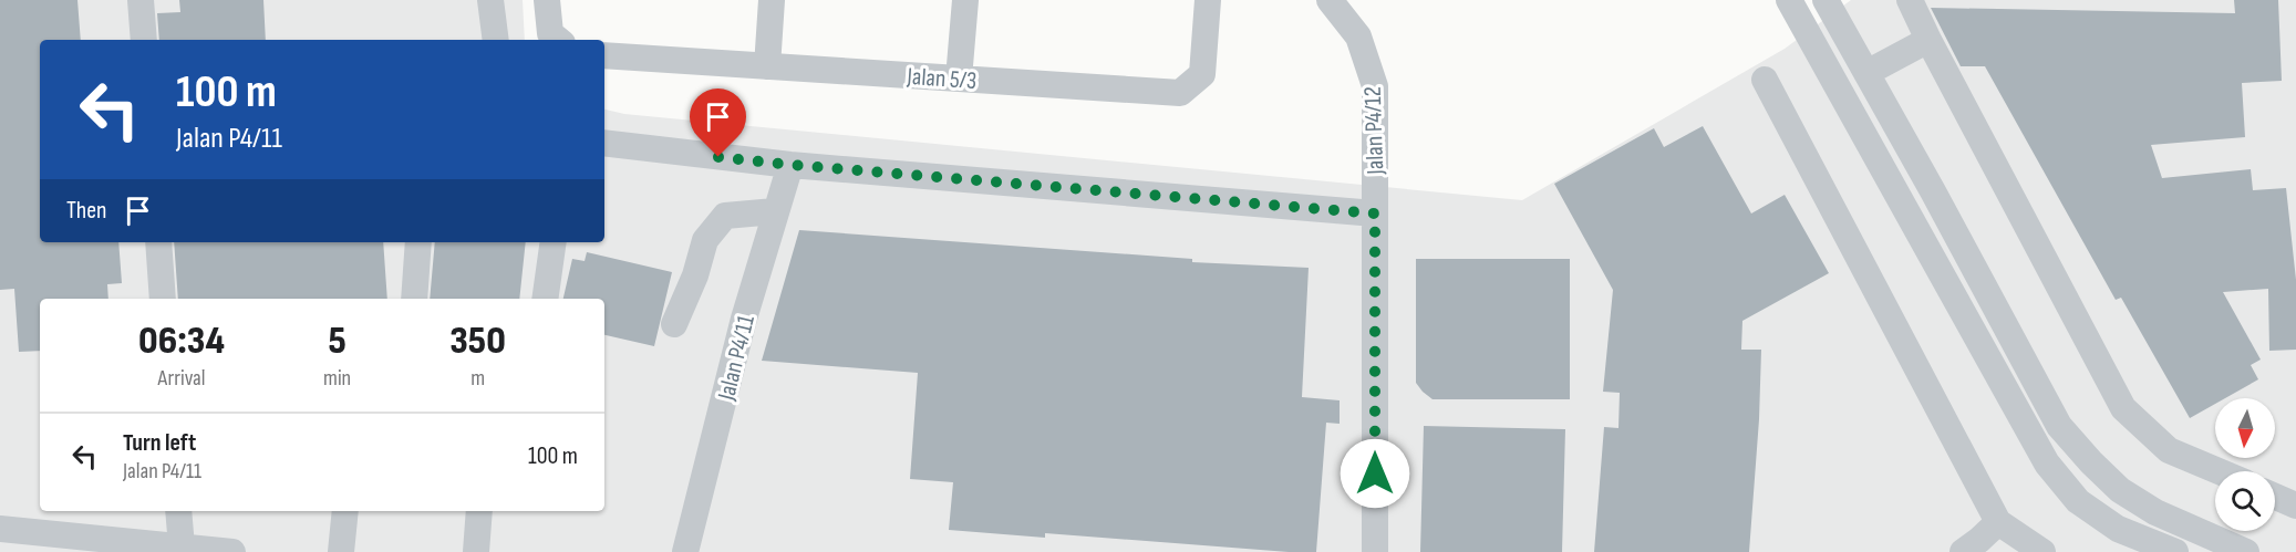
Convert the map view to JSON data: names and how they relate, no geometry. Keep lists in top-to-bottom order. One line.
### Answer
{"streets":{"street":["Jalan 5/3","Jalan P4/12","Jalan P4/11"]},"north":"bottom","page":{"turn":["100 m","Jalan P4/11"],"then":"Then","eta":["06:34","Arrival","5","min","350","m"],"list":[{"name":"Turn left","note":"Jalan P4/11","value":"100 m"}]}}
